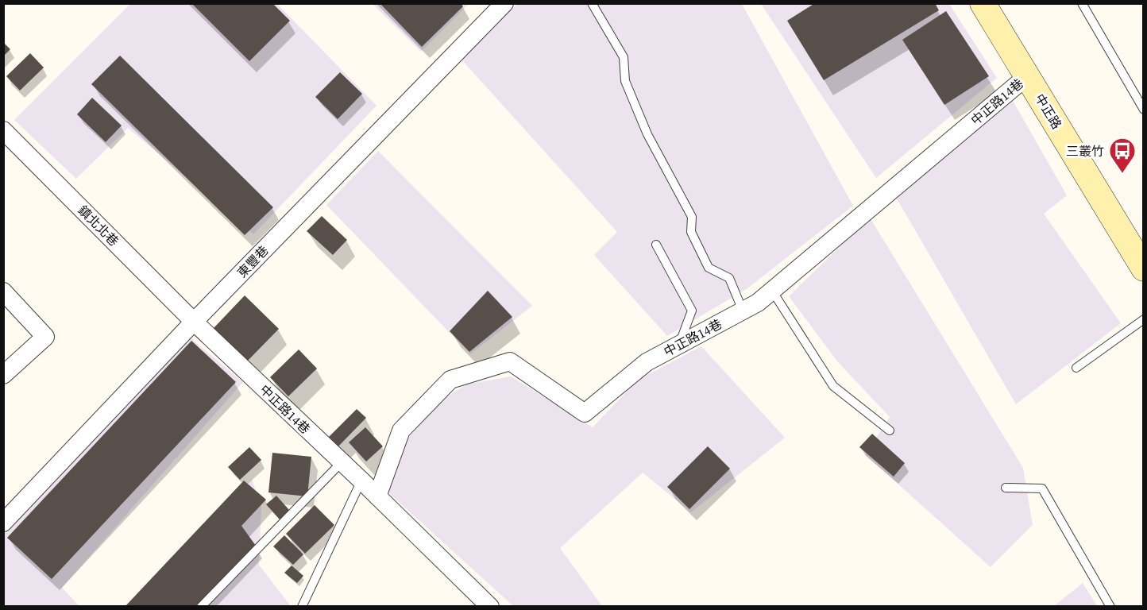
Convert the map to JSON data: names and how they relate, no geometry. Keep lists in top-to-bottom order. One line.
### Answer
{"streets":{"main road":["中正路"],"street":["中正路14巷","鎮北北巷","東豐巷"]},"crossings":[["中正路14巷","中正路"],["中正路14巷","鎮北北巷"],["中正路14巷","東豐巷"],["鎮北北巷","東豐巷"]],"places":{"bus stop":["三叢竹"]}}
